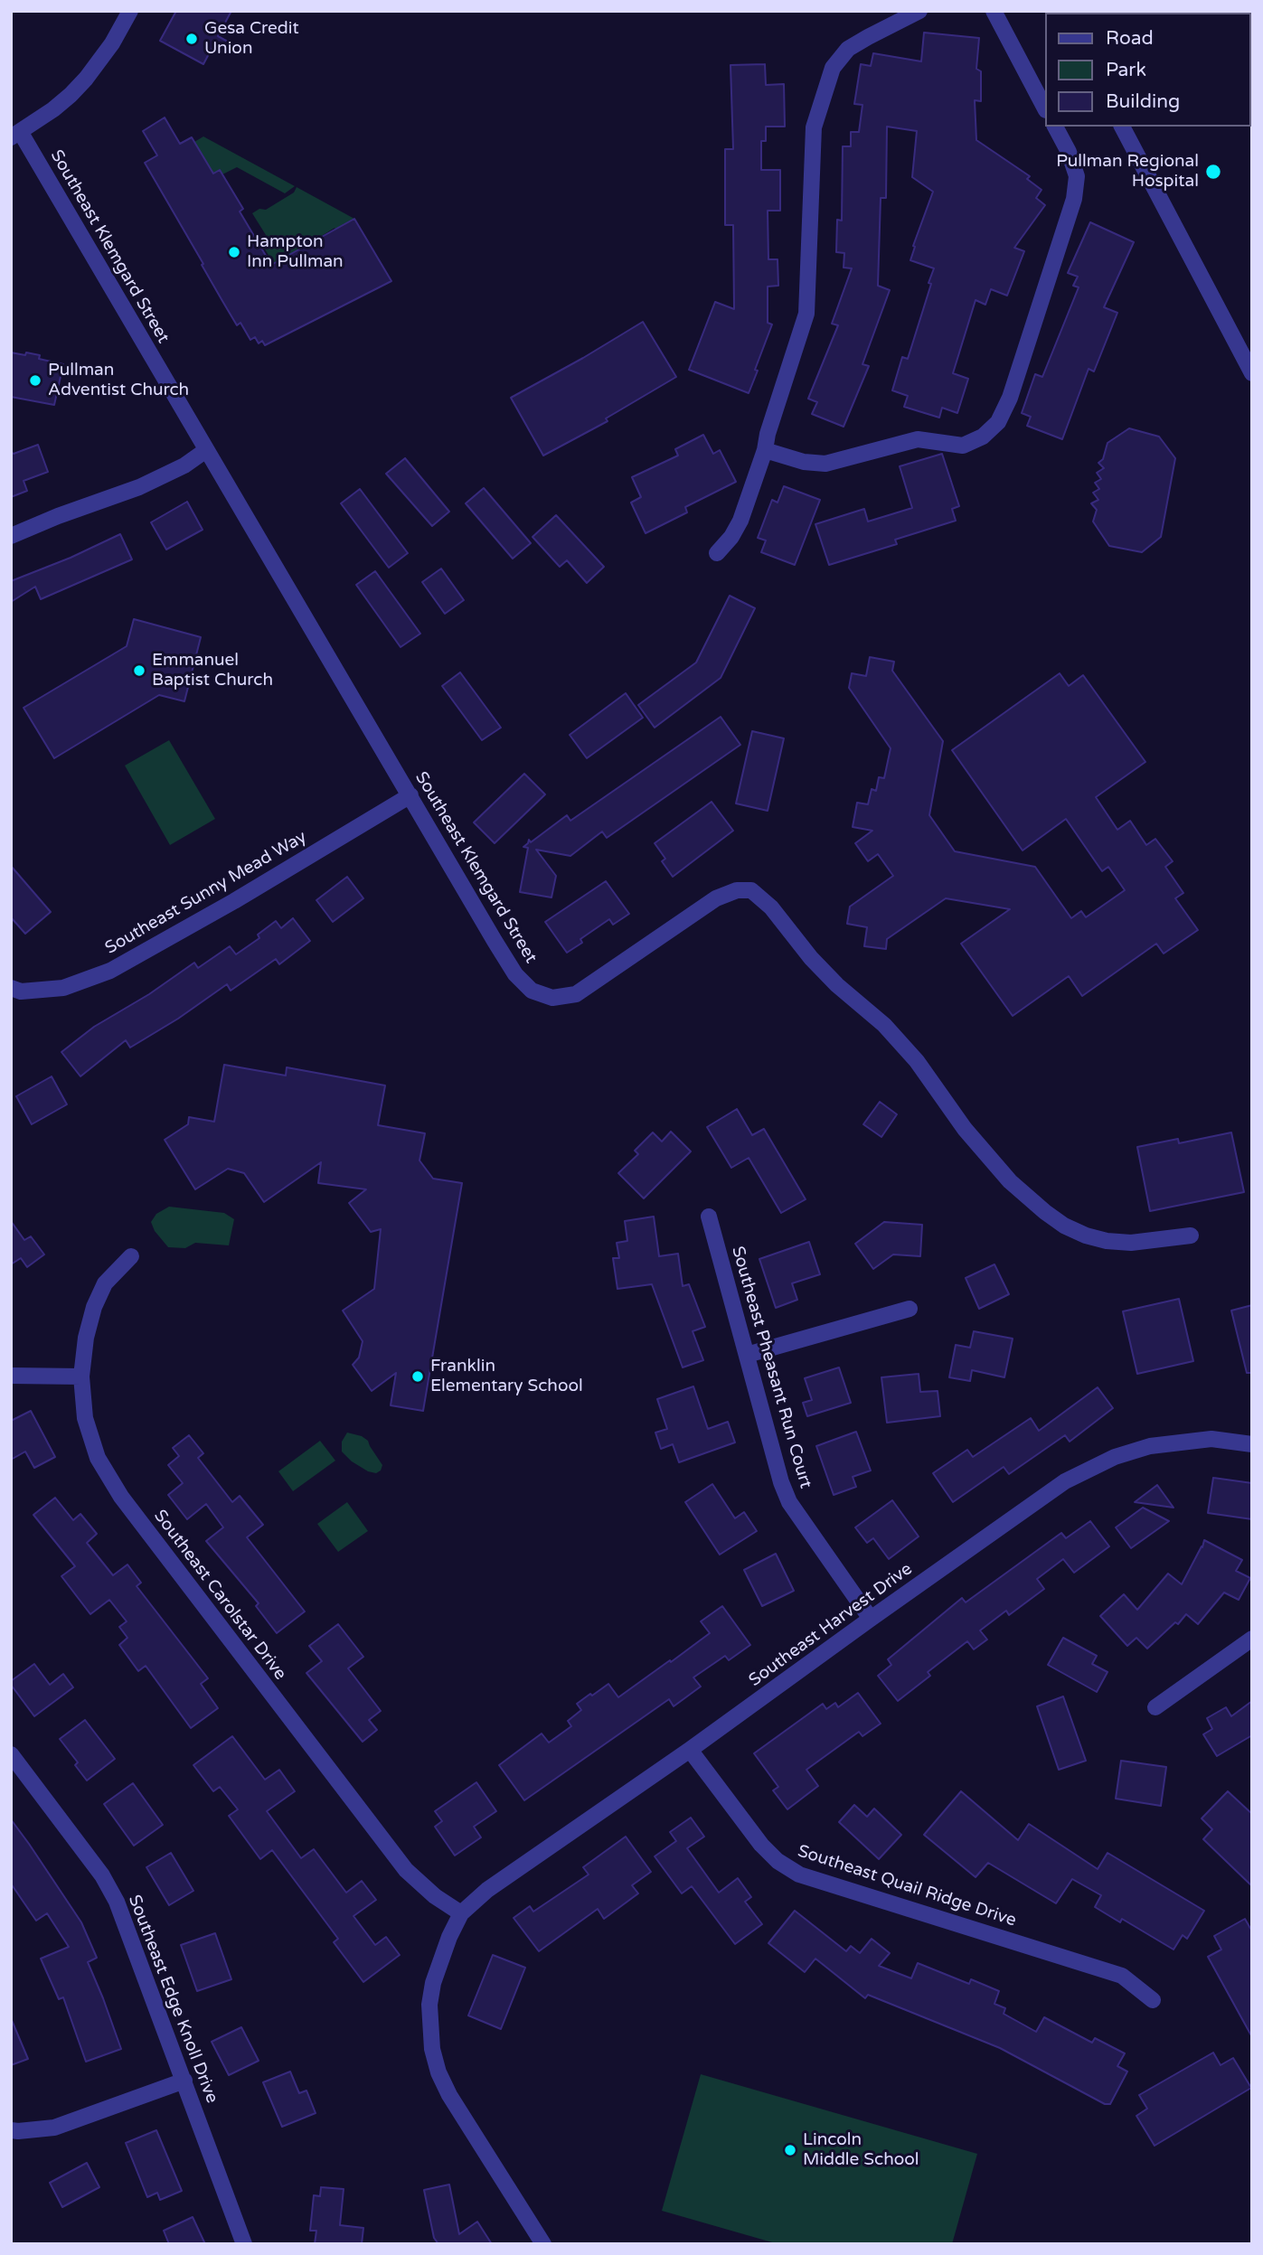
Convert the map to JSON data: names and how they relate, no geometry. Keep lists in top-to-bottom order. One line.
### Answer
{"streets":{"street":["Southeast Klemgard Street","Southeast Sunny Mead Way","Southeast Pheasant Run Court","Southeast Carolstar Drive","Southeast Harvest Drive","Southeast Quail Ridge Drive","Southeast Edge Knoll Drive"]},"crossings":[["Southeast Klemgard Street","Southeast Sunny Mead Way"],["Southeast Pheasant Run Court","Southeast Harvest Drive"],["Southeast Carolstar Drive","Southeast Harvest Drive"],["Southeast Harvest Drive","Southeast Quail Ridge Drive"]],"places":["Gesa Credit Union","Pullman Regional Hospital","Hampton Inn Pullman","Pullman Adventist Church","Emmanuel Baptist Church","Franklin Elementary School","Lincoln Middle School"],"legend":["Road","Park","Building"]}
